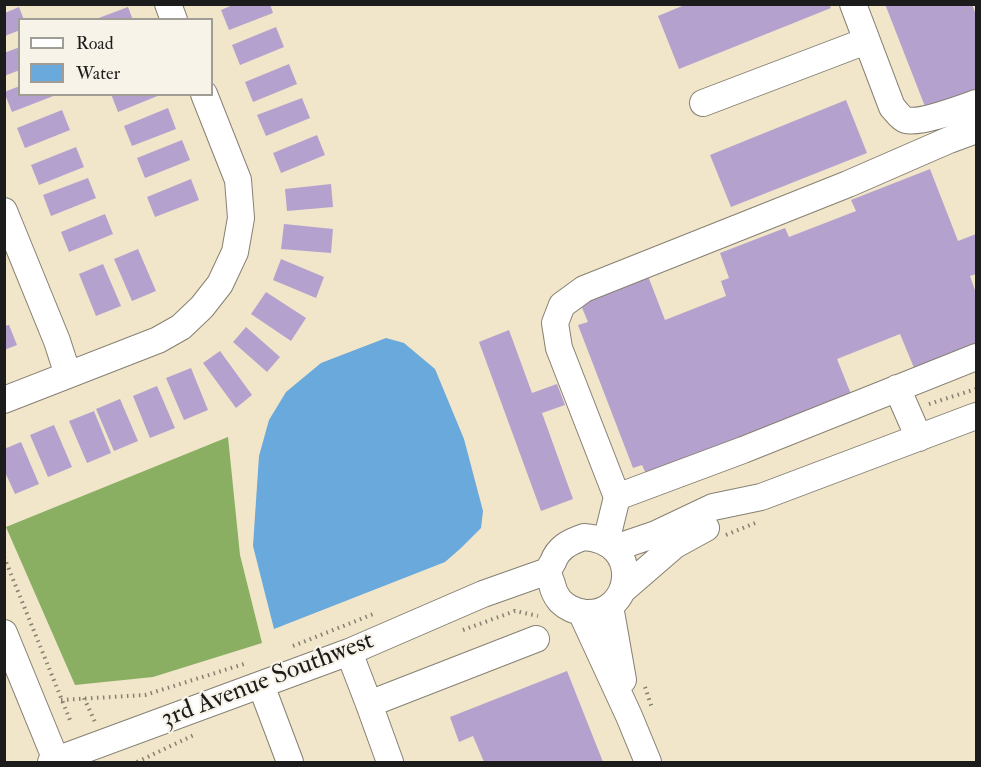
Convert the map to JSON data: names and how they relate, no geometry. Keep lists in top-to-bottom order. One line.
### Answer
{"streets":{"street":["3rd Avenue Southwest"]},"legend":["Road","Water"]}
